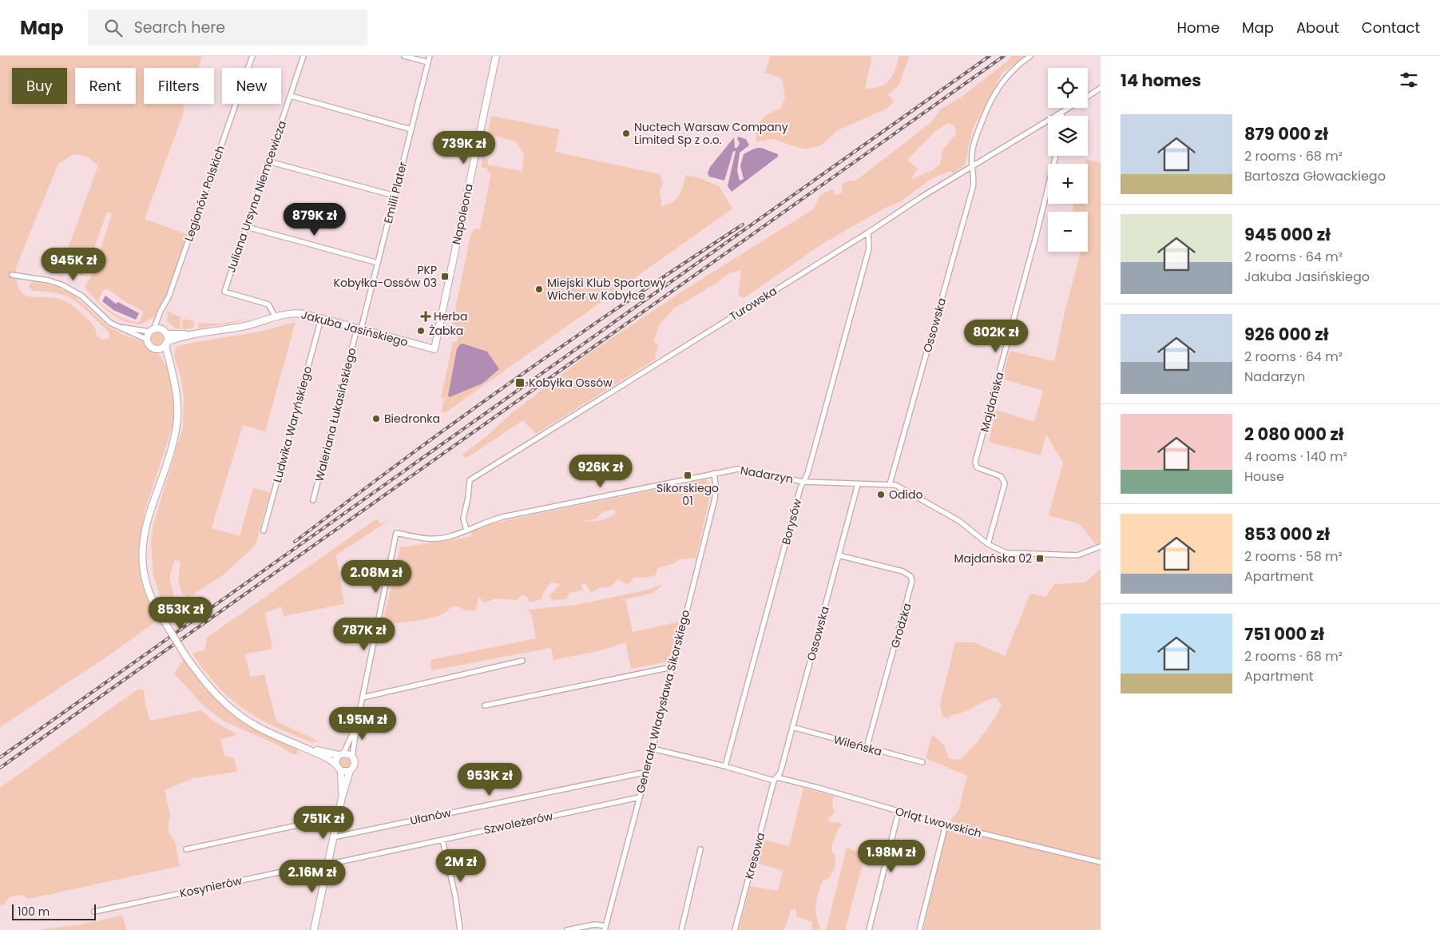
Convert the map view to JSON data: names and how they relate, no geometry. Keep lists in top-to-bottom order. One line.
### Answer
{"streets":{"street":["Emilii Plater","Legionów Polskich","Juliana Ursyna Niemcewicza","Napoleona","Turowska","Ossowska","Jakuba Jasińskiego","Majdańska","Waleriana Łukasińskiego","Ludwika Waryńskiego","Nadarzyn","Borysów","Grodzka","Generała Władysława Sikorskiego","Wileńska","Ułanów","Orląt Lwowskich","Szwoleżerów","Kresowa","Kosynierów"]},"crossings":[["Emilii Plater","Jakuba Jasińskiego"],["Emilii Plater","Waleriana Łukasińskiego"],["Legionów Polskich","Jakuba Jasińskiego"],["Juliana Ursyna Niemcewicza","Jakuba Jasińskiego"],["Napoleona","Jakuba Jasińskiego"],["Turowska","Ossowska"],["Turowska","Nadarzyn"],["Turowska","Borysów"],["Ossowska","Nadarzyn"],["Ossowska","Grodzka"],["Ossowska","Wileńska"],["Ossowska","Orląt Lwowskich"],["Ossowska","Kresowa"],["Jakuba Jasińskiego","Waleriana Łukasińskiego"],["Jakuba Jasińskiego","Ludwika Waryńskiego"],["Majdańska","Nadarzyn"],["Nadarzyn","Borysów"],["Nadarzyn","Generała Władysława Sikorskiego"],["Borysów","Orląt Lwowskich"],["Grodzka","Wileńska"],["Generała Władysława Sikorskiego","Ułanów"],["Generała Władysława Sikorskiego","Orląt Lwowskich"],["Generała Władysława Sikorskiego","Szwoleżerów"],["Orląt Lwowskich","Kresowa"],["Szwoleżerów","Kosynierów"]],"places":{"other":["Nuctech Warsaw Company Limited Sp z o.o.","Miejski Klub Sportowy Wicher w Kobyłce","Żabka","Biedronka","Odido"],"transit":["PKP Kobyłka-Ossów 03","Kobyłka Ossów","Sikorskiego 01","Majdańska 02"],"health":["Herba"]},"scale_bar":"100 m","page":{"header":"Map","search":"Search here","nav":["Home","Map","About","Contact"],"heading":"14 homes","map_buttons":["+","−"],"chip":["Buy","Rent","Filters","New"],"list":[{"name":"879 000 zł","note":"2 rooms · 68 m² · Bartosza Głowackiego"},{"name":"945 000 zł","note":"2 rooms · 64 m² · Jakuba Jasińskiego"},{"name":"926 000 zł","note":"2 rooms · 64 m² · Nadarzyn"},{"name":"2 080 000 zł","note":"4 rooms · 140 m² · House"},{"name":"853 000 zł","note":"2 rooms · 58 m² · Apartment"},{"name":"751 000 zł","note":"2 rooms · 68 m² · Apartment"}],"price":["739K zł","879K zł","945K zł","802K zł","926K zł","2.08M zł","853K zł","787K zł","1.95M zł","953K zł","751K zł","1.98M zł","2M zł","2.16M zł"],"scale":"100 m"}}
